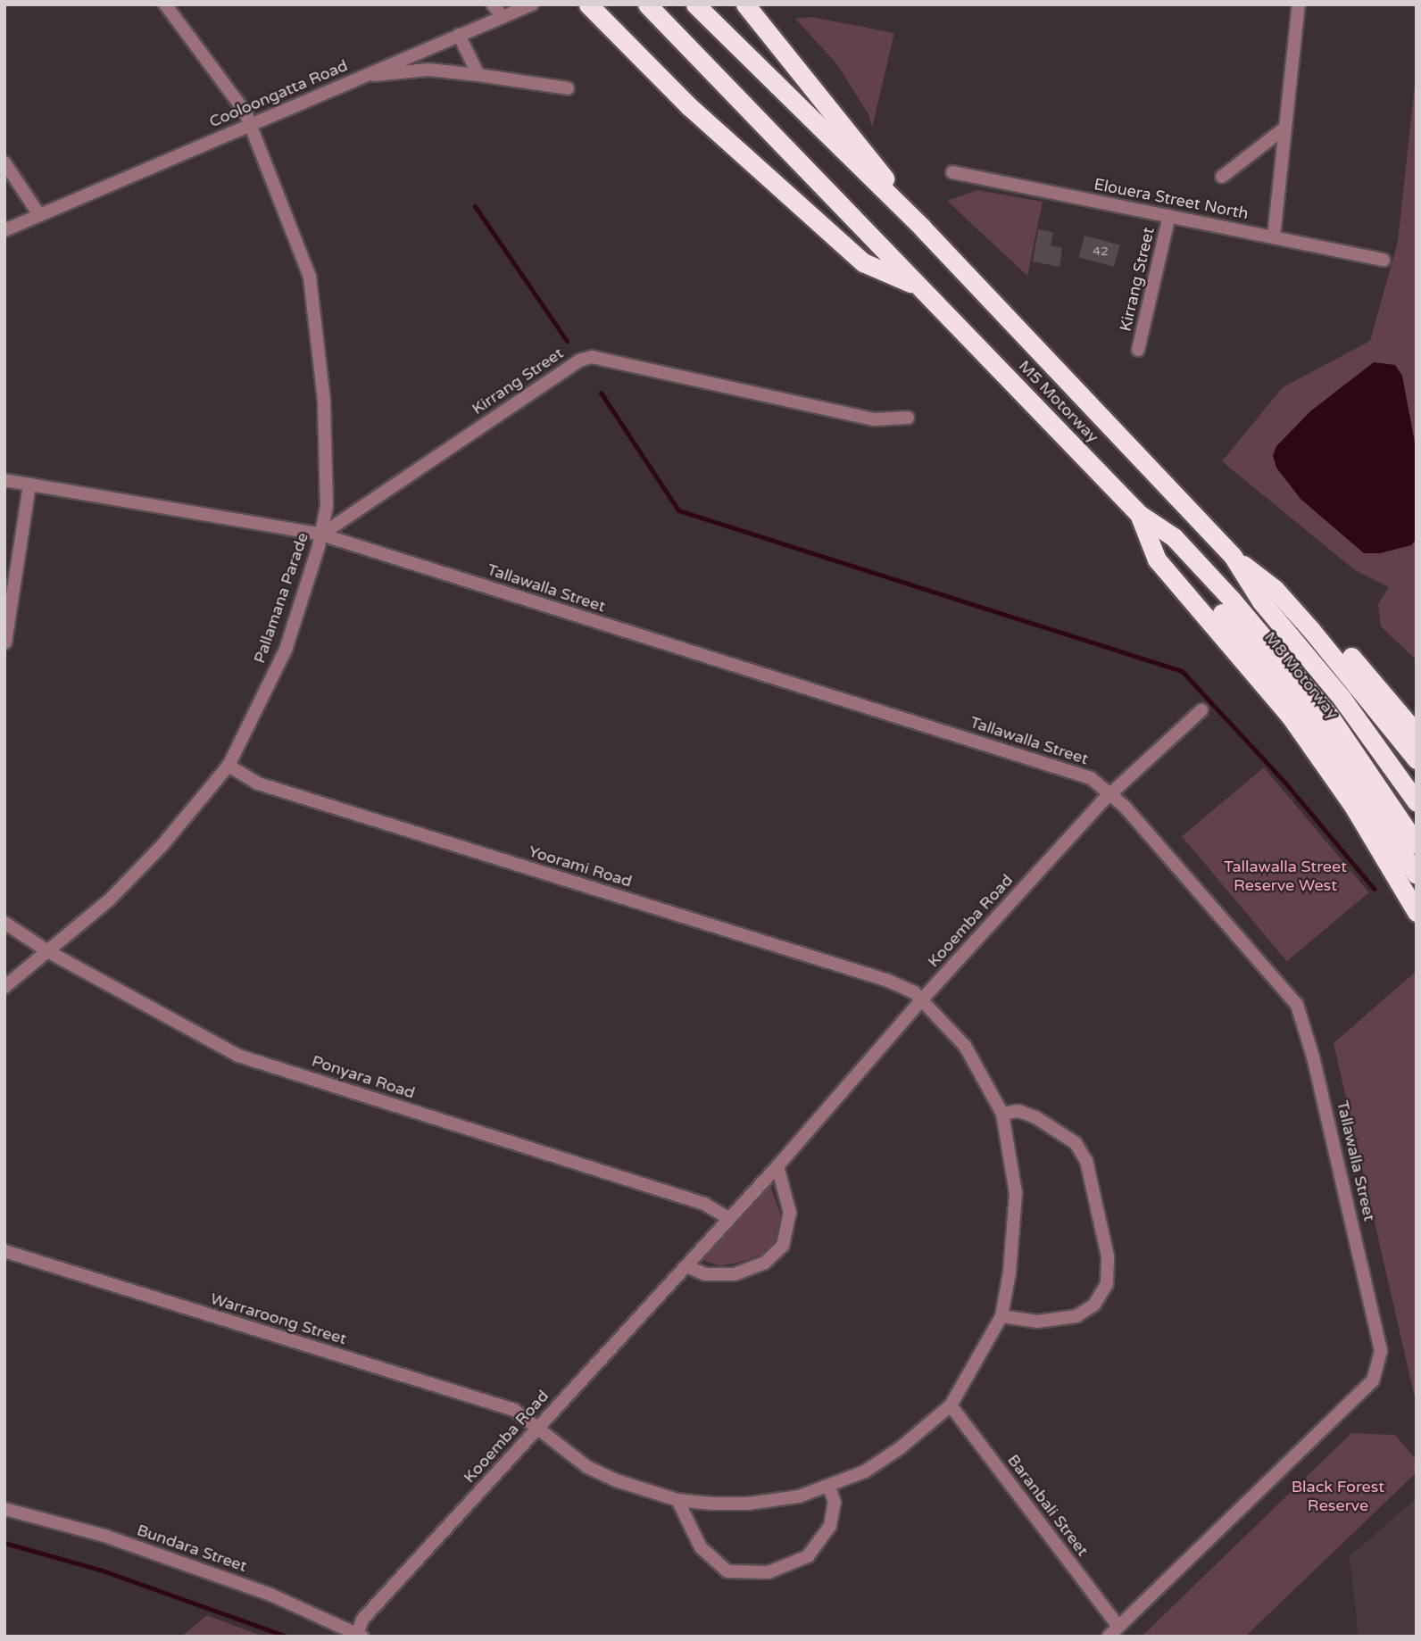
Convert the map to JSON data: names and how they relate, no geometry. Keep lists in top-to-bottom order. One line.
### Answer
{"streets":{"highway":["M5 Motorway","M8 Motorway"],"street":["Cooloongatta Road","Elouera Street North","Kirrang Street","Tallawalla Street","Pallamana Parade","Yoorami Road","Kooemba Road","Ponyara Road","Warraroong Street","Baranbali Street","Bundara Street"]},"crossings":[["Cooloongatta Road","Pallamana Parade"],["Elouera Street North","Kirrang Street"],["Kirrang Street","Tallawalla Street"],["Kirrang Street","Pallamana Parade"],["M5 Motorway","M8 Motorway"],["Tallawalla Street","Pallamana Parade"],["Tallawalla Street","Kooemba Road"],["Tallawalla Street","Baranbali Street"],["Pallamana Parade","Yoorami Road"],["Pallamana Parade","Ponyara Road"],["Yoorami Road","Kooemba Road"],["Yoorami Road","Warraroong Street"],["Yoorami Road","Baranbali Street"],["Kooemba Road","Ponyara Road"],["Kooemba Road","Warraroong Street"],["Kooemba Road","Bundara Street"],["Warraroong Street","Baranbali Street"]],"parks":["Tallawalla Street Reserve West","Black Forest Reserve"],"house_numbers":["42"]}
